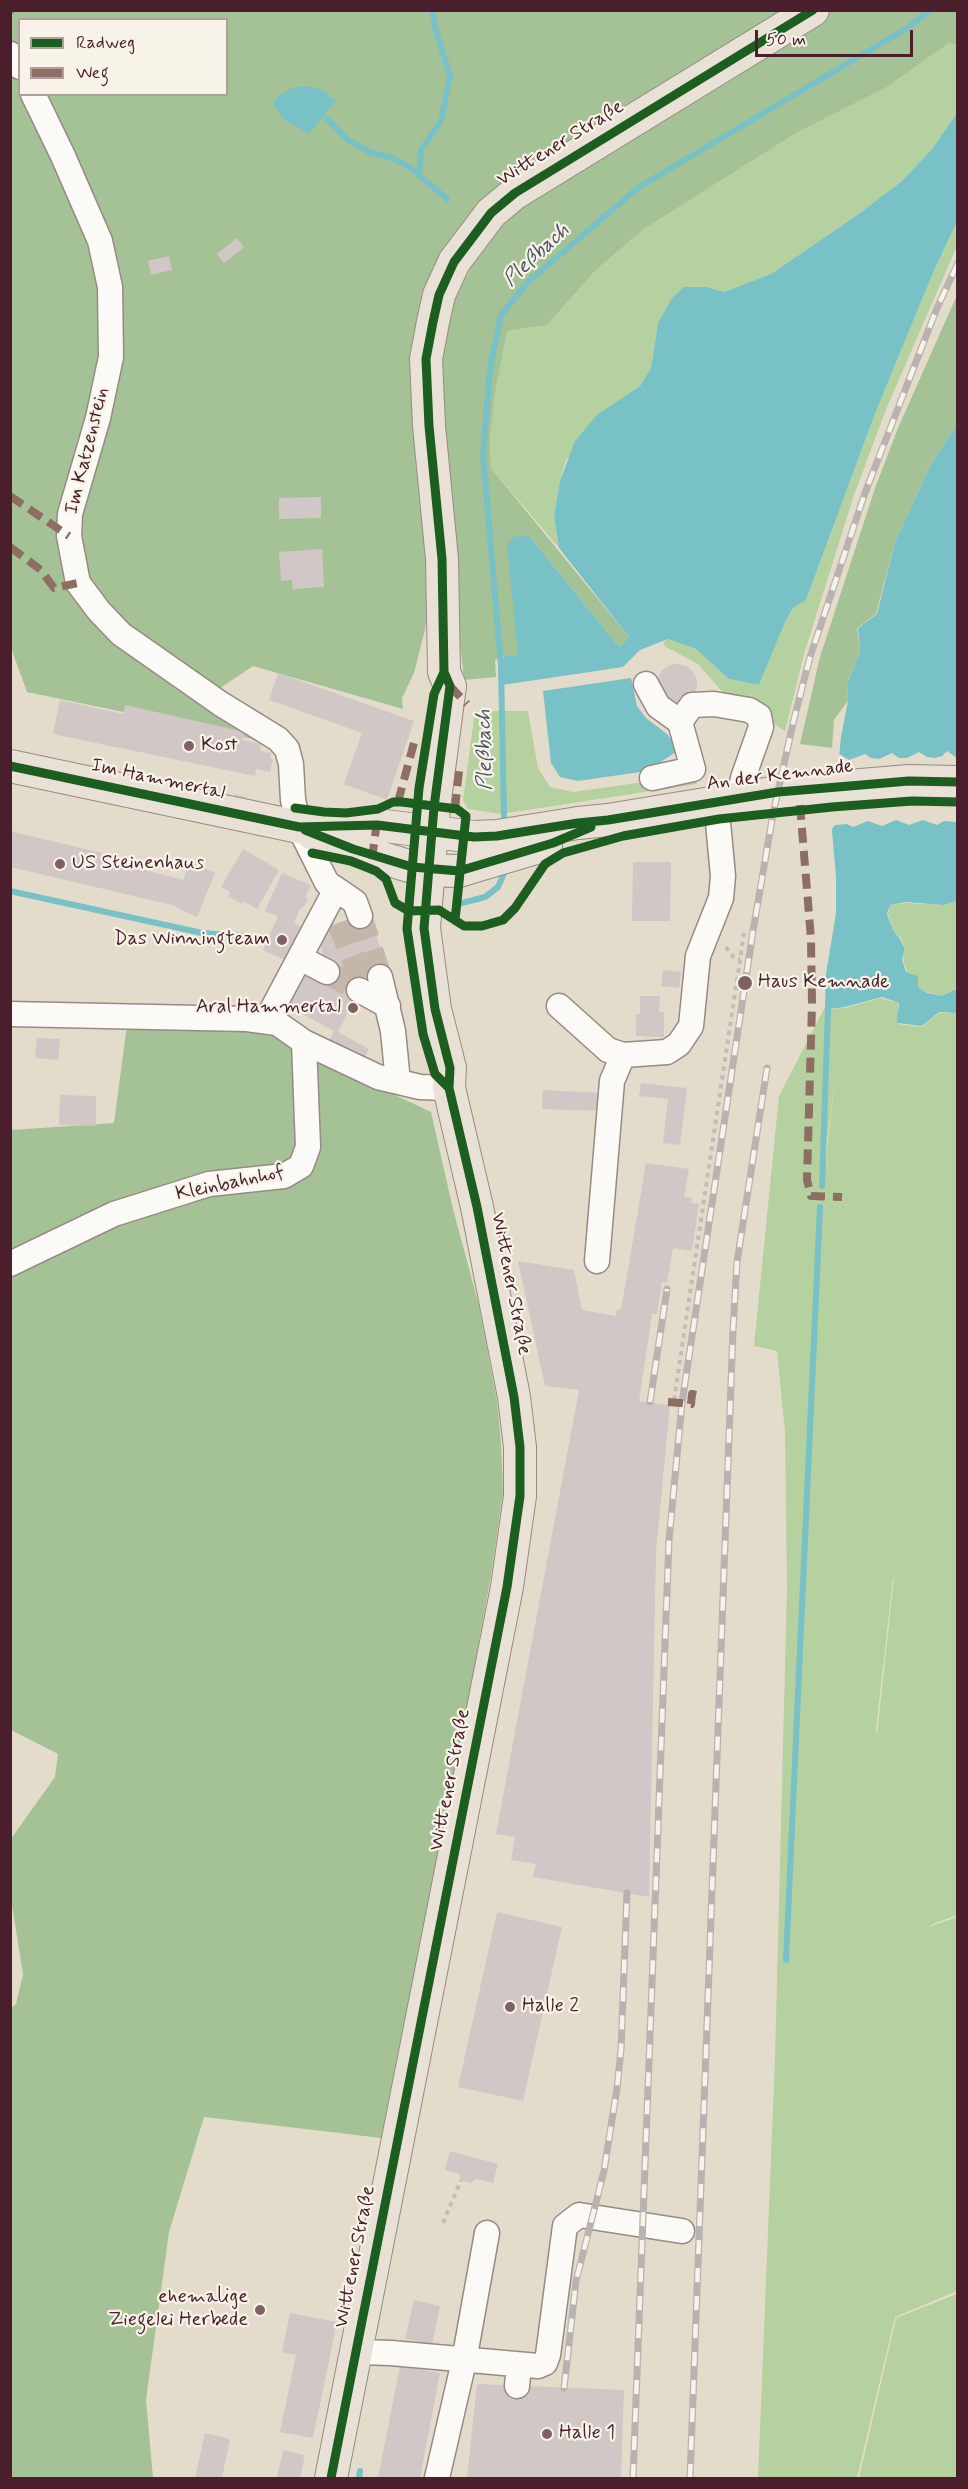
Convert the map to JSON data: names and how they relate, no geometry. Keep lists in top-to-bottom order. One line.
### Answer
{"streets":{"main road":["Wittener Straße","An der Kemnade","Im Hammertal"],"street":["Im Katzenstein","Kleinbahnhof"]},"crossings":[["Wittener Straße","An der Kemnade"],["Wittener Straße","Im Hammertal"],["Im Katzenstein","Im Hammertal"],["An der Kemnade","Im Hammertal"]],"water":["Pleßbach"],"places":["Kost","US Steinenhaus","Das Winningteam","Haus Kemnade","Aral Hammertal","Halle 2","ehemalige Ziegelei Herbede","Halle 1"],"legend":["Radweg","Weg"],"scale_bar":"50 m"}
